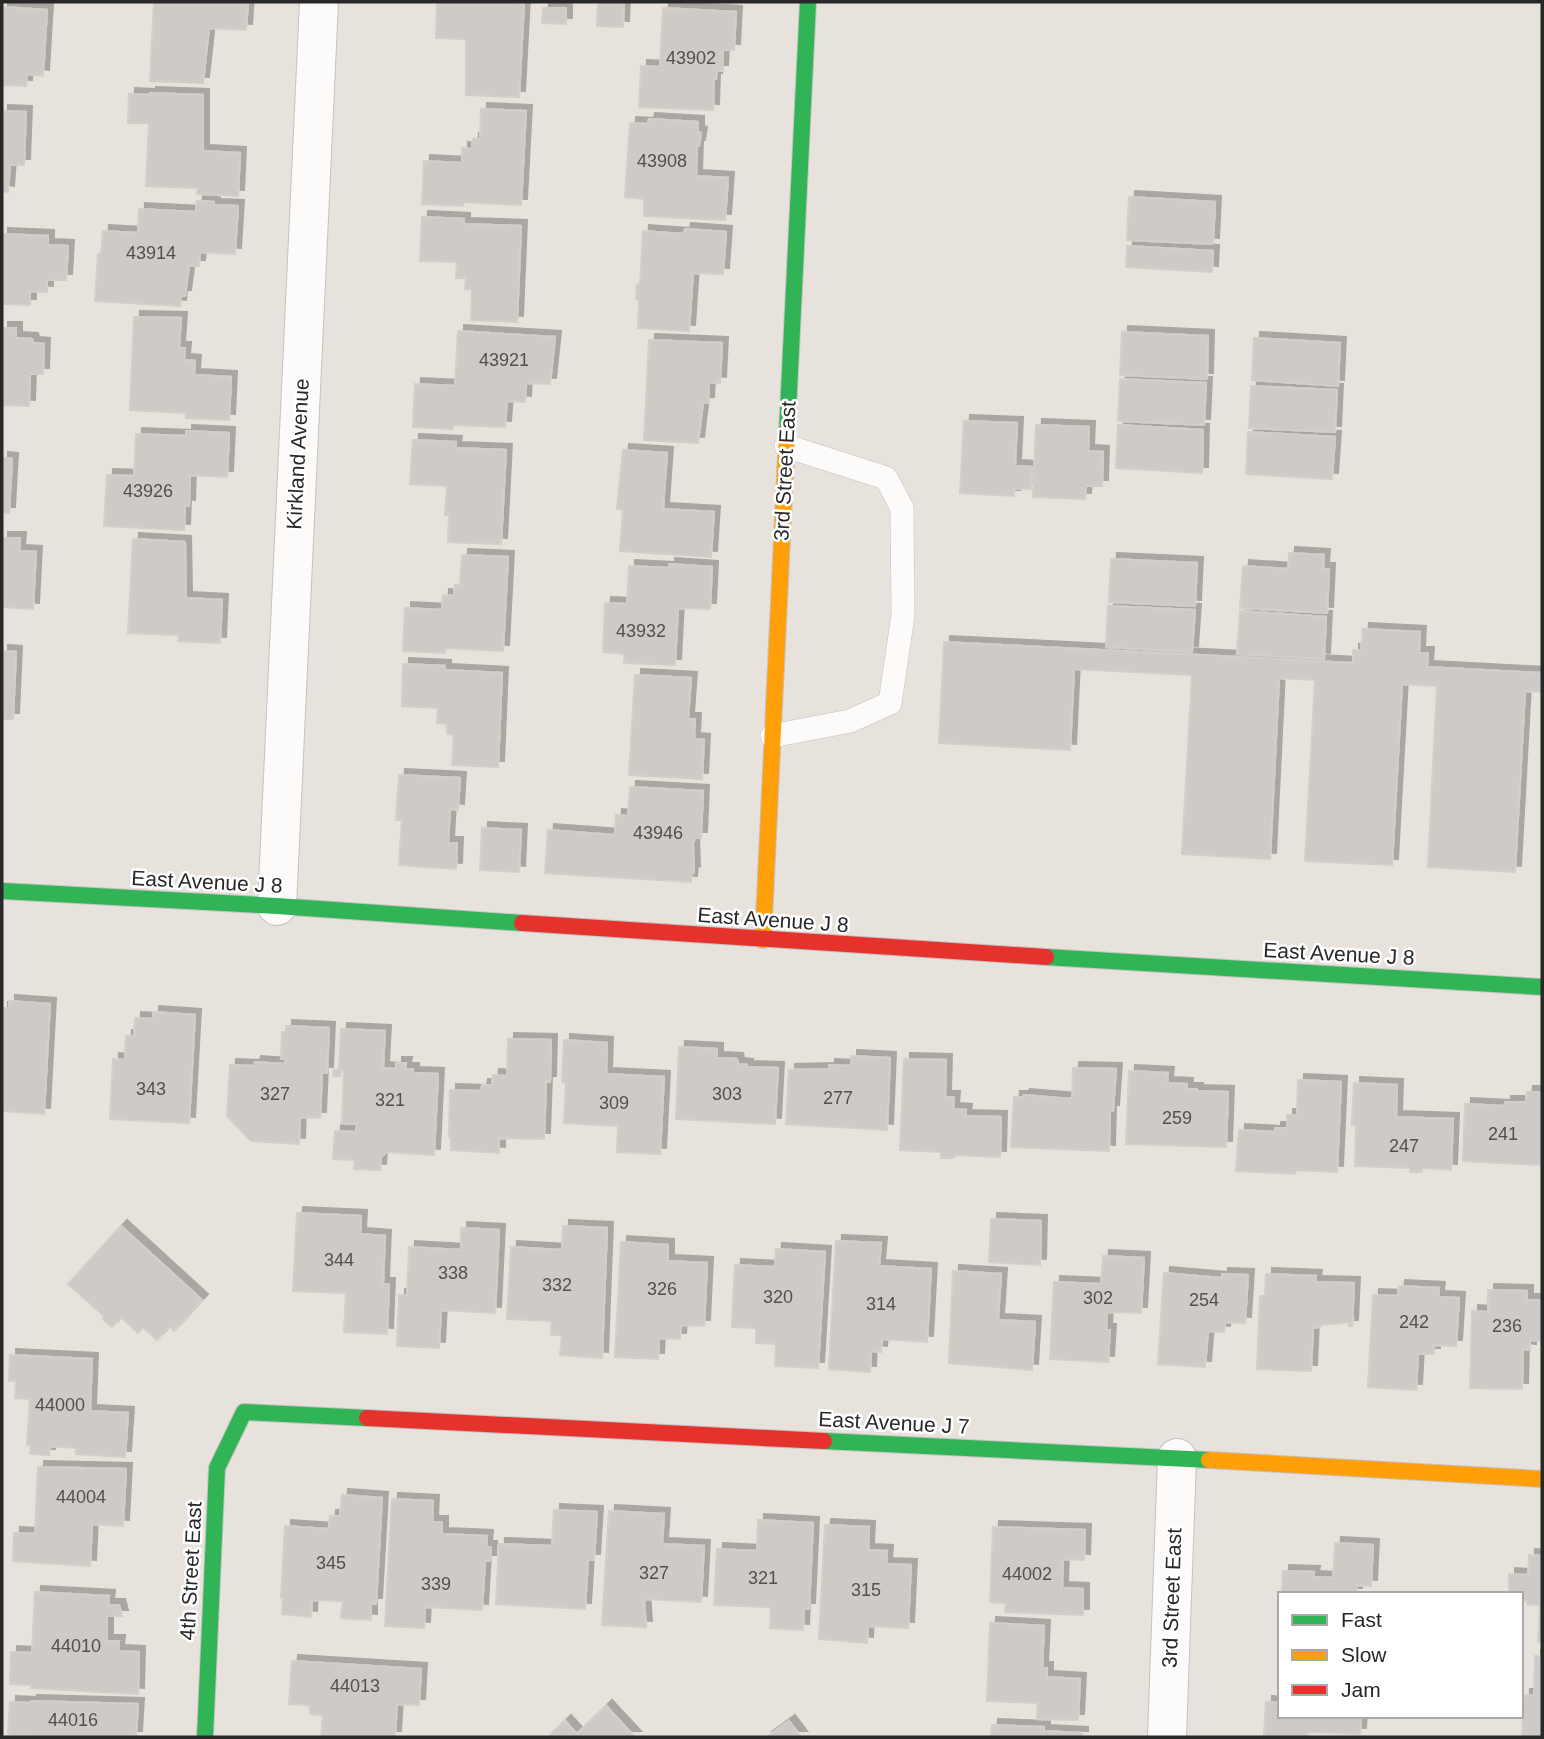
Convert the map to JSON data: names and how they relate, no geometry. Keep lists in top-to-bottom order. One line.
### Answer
{"streets":{"street":["Kirkland Avenue","3rd Street East","East Avenue J 8","East Avenue J 7","4th Street East"]},"crossings":[["Kirkland Avenue","East Avenue J 8"],["3rd Street East","East Avenue J 8"],["3rd Street East","East Avenue J 7"],["East Avenue J 7","4th Street East"]],"house_numbers":["43902","43908","43914","43921","43926","43932","43946","343","327","303","277","321","309","259","241","247","344","338","332","326","320","302","254","314","242","236","44000","44004","345","327","44002","321","339","315","44010","44013","44016"],"legend":["Fast","Slow","Jam"]}
